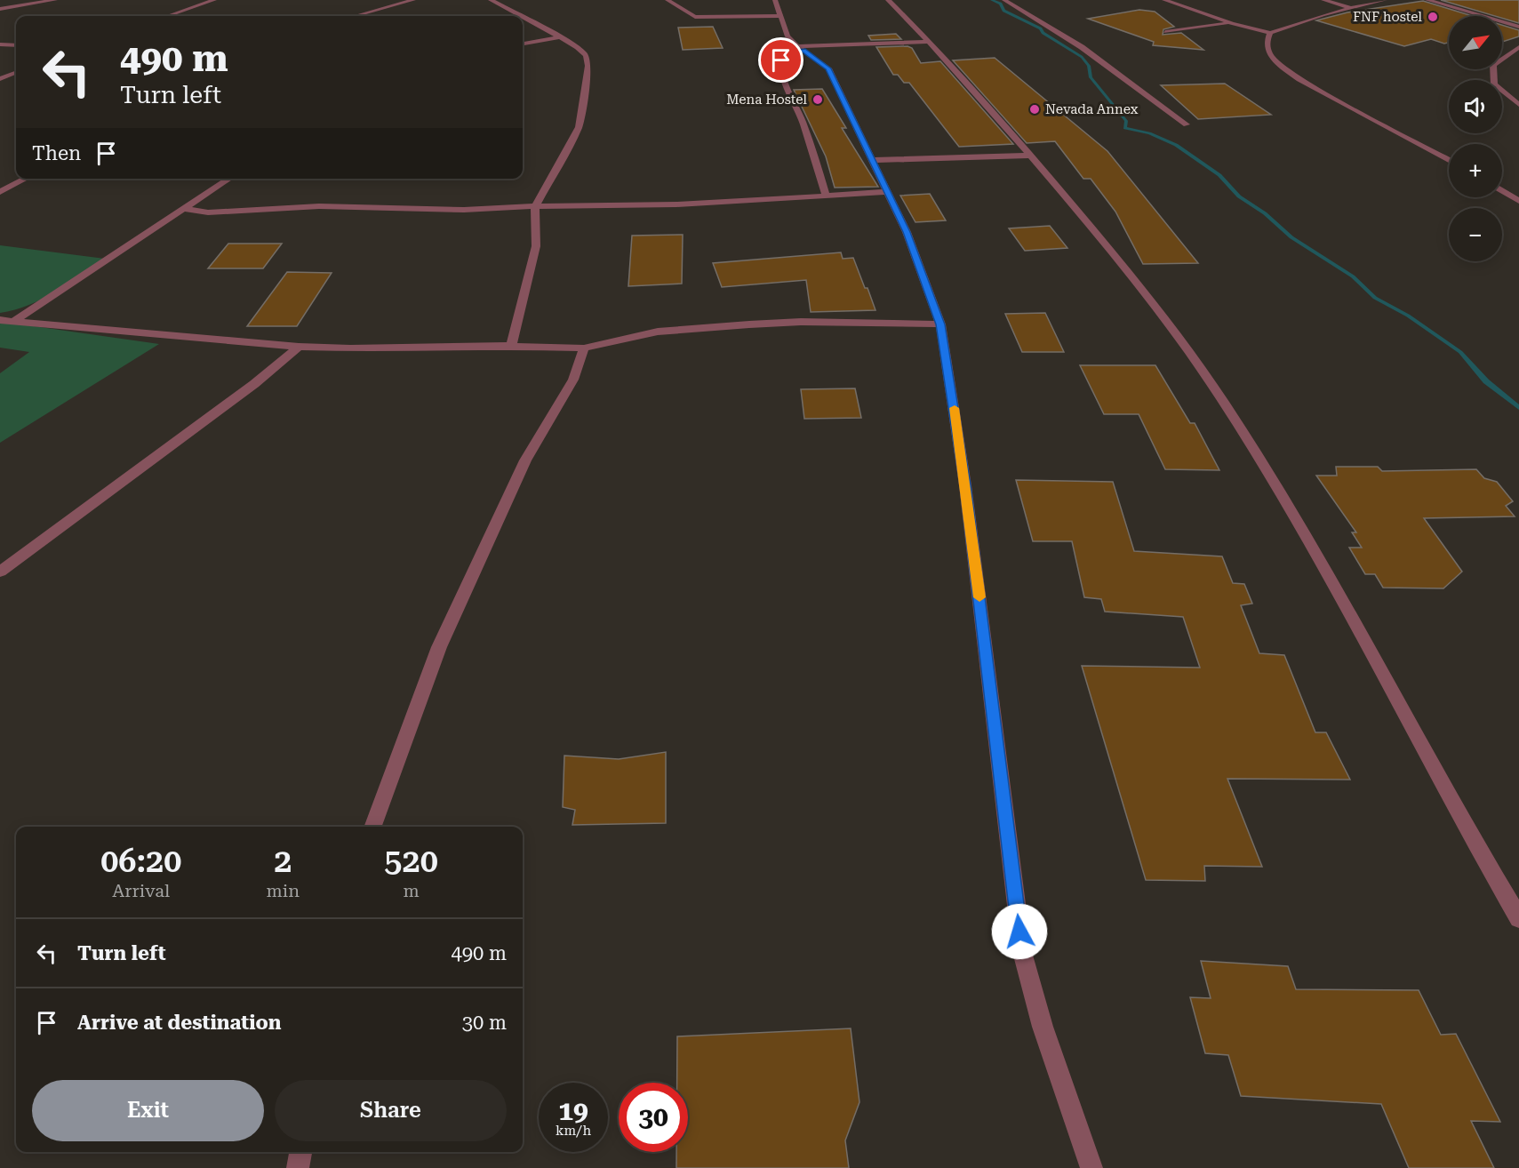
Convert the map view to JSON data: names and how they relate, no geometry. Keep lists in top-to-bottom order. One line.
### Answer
{"places":["FNF hostel","Mena Hostel","Nevada Annex"],"north":"top right","page":{"map_buttons":["+","−"],"turn":["490 m","Turn left"],"then":"Then","eta":["06:20","Arrival","2","min","520","m"],"list":[{"name":"Turn left","value":"490 m"},{"name":"Arrive at destination","value":"30 m"}],"buttons":["Exit","Share"],"speed":"19 km/h","limit":"30"}}
